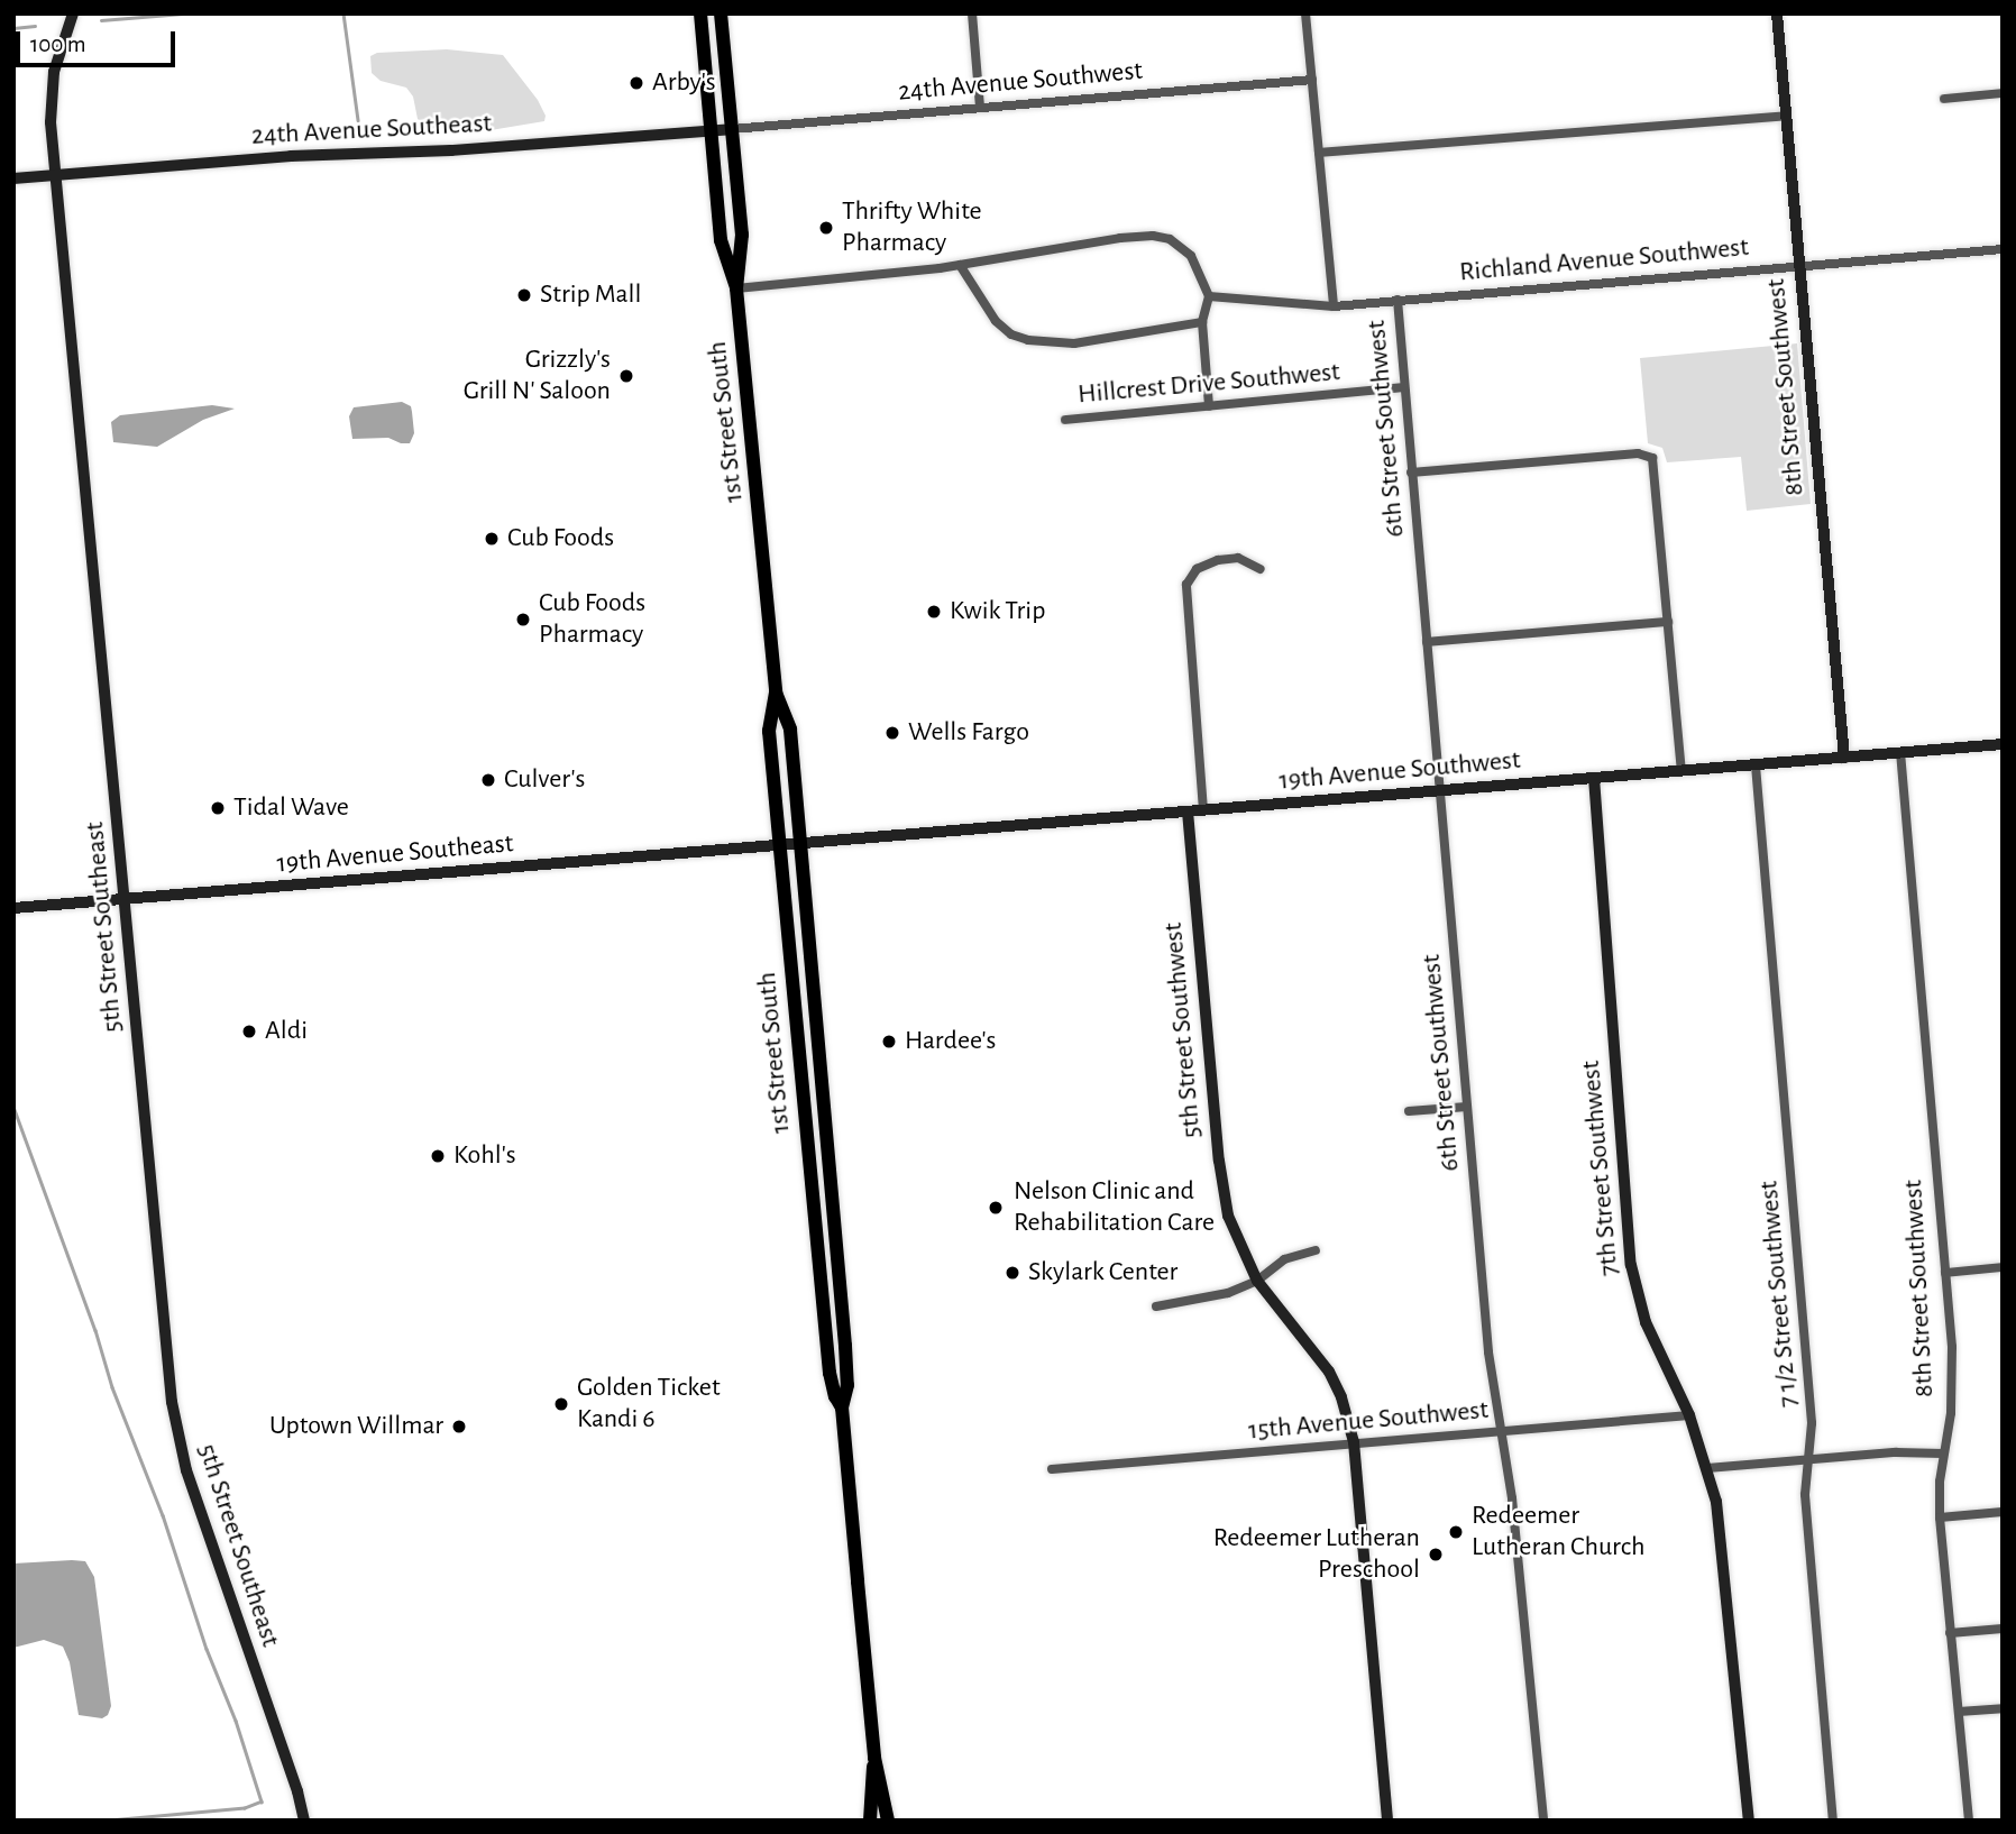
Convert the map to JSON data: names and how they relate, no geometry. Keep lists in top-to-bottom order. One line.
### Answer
{"streets":{"main road":["1st Street South"],"street":["24th Avenue Southwest","24th Avenue Southeast","Richland Avenue Southwest","Hillcrest Drive Southwest","8th Street Southwest","6th Street Southwest","19th Avenue Southwest","19th Avenue Southeast","5th Street Southeast","5th Street Southwest","7th Street Southwest","7 1/2 Street Southwest","15th Avenue Southwest"]},"crossings":[["24th Avenue Southwest","24th Avenue Southeast"],["24th Avenue Southwest","1st Street South"],["24th Avenue Southwest","6th Street Southwest"],["24th Avenue Southeast","1st Street South"],["24th Avenue Southeast","5th Street Southeast"],["Richland Avenue Southwest","8th Street Southwest"],["Richland Avenue Southwest","6th Street Southwest"],["Hillcrest Drive Southwest","6th Street Southwest"],["8th Street Southwest","19th Avenue Southwest"],["1st Street South","19th Avenue Southwest"],["1st Street South","19th Avenue Southeast"],["6th Street Southwest","19th Avenue Southwest"],["6th Street Southwest","15th Avenue Southwest"],["19th Avenue Southwest","19th Avenue Southeast"],["19th Avenue Southwest","5th Street Southwest"],["19th Avenue Southwest","7th Street Southwest"],["19th Avenue Southwest","7 1/2 Street Southwest"],["19th Avenue Southeast","5th Street Southeast"],["5th Street Southwest","15th Avenue Southwest"],["7th Street Southwest","15th Avenue Southwest"]],"places":["Arby's","Thrifty White Pharmacy","Strip Mall","Grizzly's Grill N' Saloon","Cub Foods","Kwik Trip","Cub Foods Pharmacy","Wells Fargo","Culver's","Tidal Wave","Aldi","Hardee's","Kohl's","Nelson Clinic and Rehabilitation Care","Skylark Center","Golden Ticket Kandi 6","Uptown Willmar","Redeemer Lutheran Church","Redeemer Lutheran Preschool"],"scale_bar":"100 m"}
